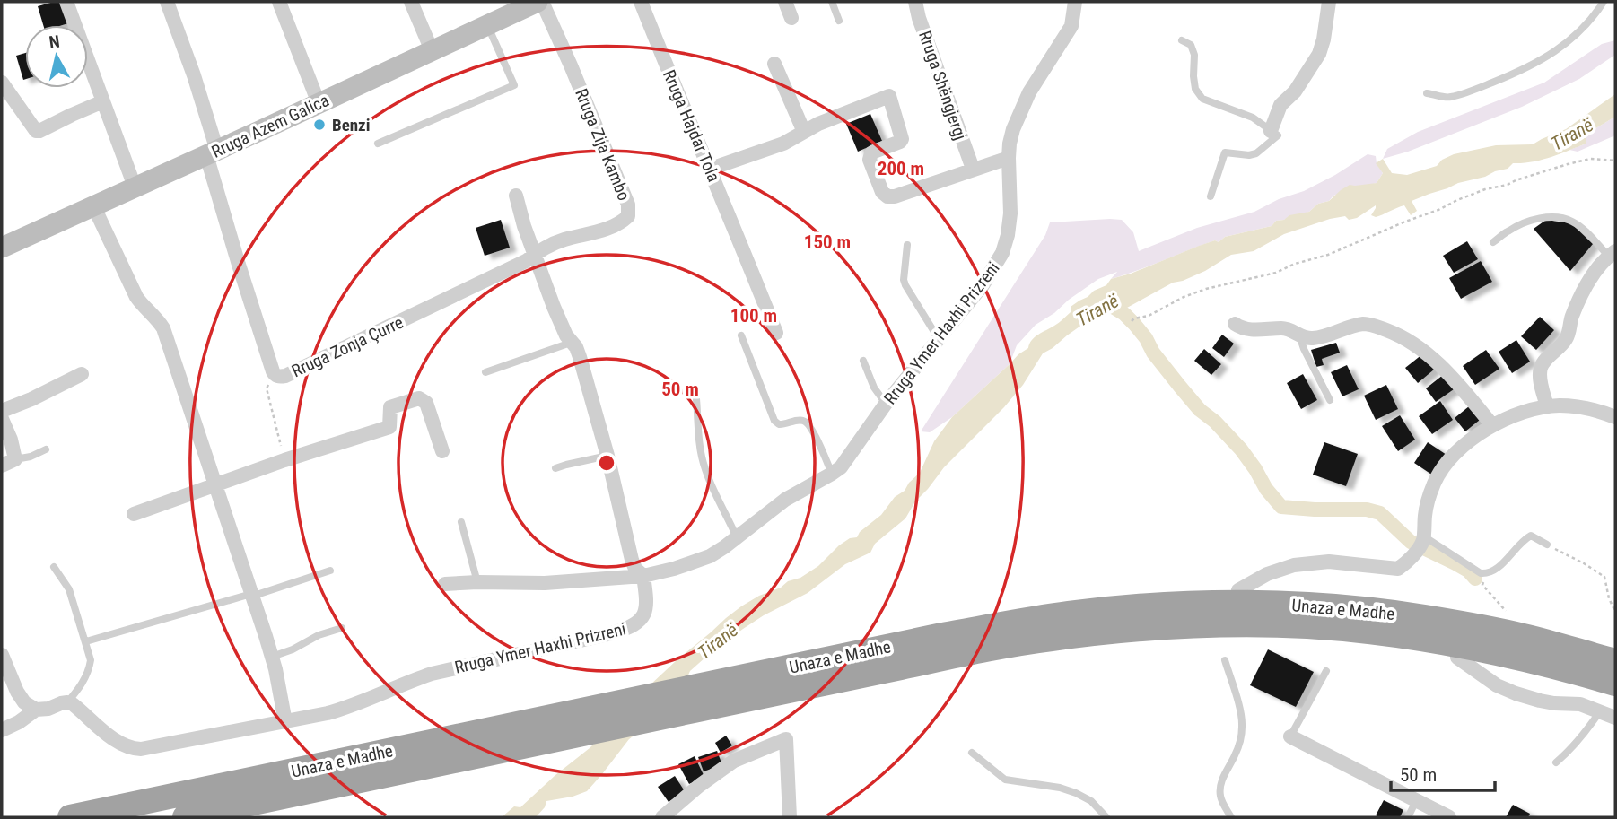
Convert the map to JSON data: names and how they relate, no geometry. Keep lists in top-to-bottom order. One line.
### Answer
{"streets":{"highway":["Unaza e Madhe"],"main road":["Rruga Azem Galica"],"street":["Rruga Shëngjergj","Rruga Hajdar Tola","Rruga Zija Kambo","Rruga Ymer Haxhi Prizreni","Rruga Zonja Çurre"]},"crossings":[["Rruga Azem Galica","Rruga Zija Kambo"],["Rruga Azem Galica","Rruga Zonja Çurre"],["Rruga Zija Kambo","Rruga Zonja Çurre"]],"water":["Tiranë"],"places":["Benzi"],"scale_bar":"50 m","north":"top","rings":["200 m","150 m","100 m","50 m"]}
